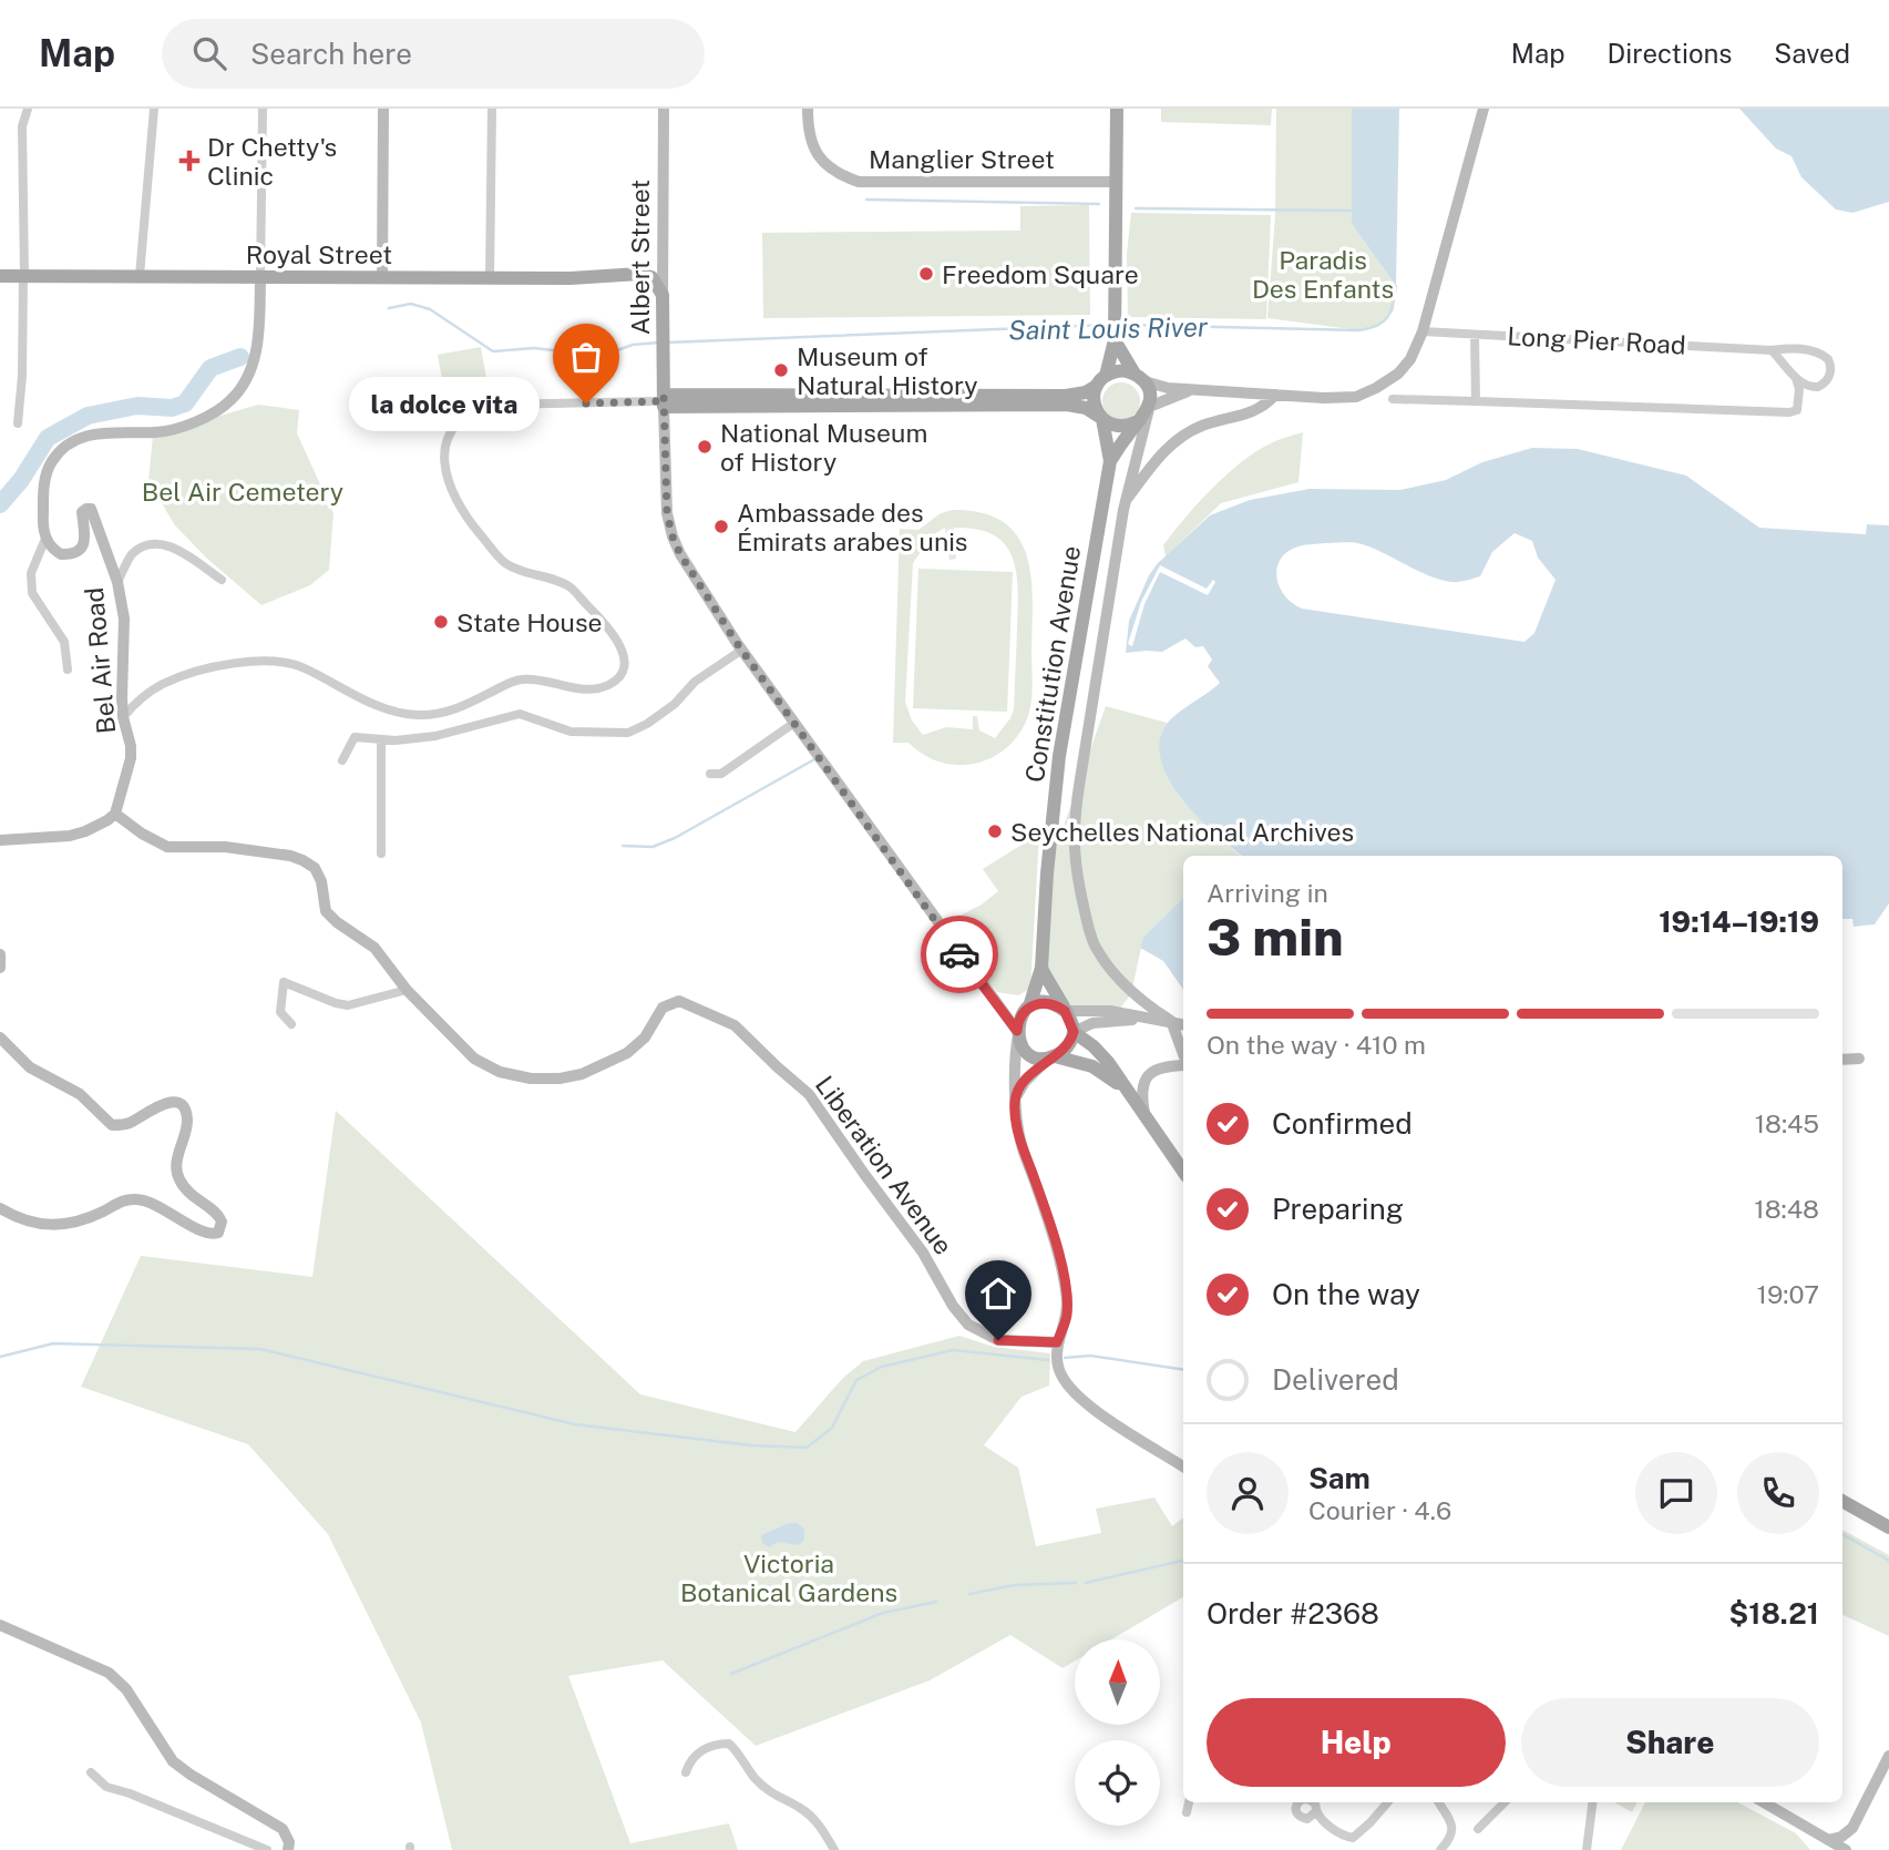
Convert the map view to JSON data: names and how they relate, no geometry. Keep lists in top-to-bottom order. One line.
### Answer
{"streets":{"main road":["Manglier Street","Royal Street","Albert Street","Bel Air Road","Constitution Avenue","Liberation Avenue"],"street":["Long Pier Road"]},"crossings":[["Bel Air Road","Liberation Avenue"]],"water":["Saint Louis River"],"parks":["Paradis Des Enfants","Bel Air Cemetery","Victoria Botanical Gardens"],"places":{"health":["Dr Chetty's Clinic"],"other":["Freedom Square","Museum of Natural History","la dolce vita","National Museum of History","Ambassade des Émirats arabes unis","State House","Seychelles National Archives"]},"north":"top","page":{"header":"Map","search":"Search here","nav":["Map","Directions","Saved"],"bubble":"la dolce vita","heading":["3 min","Arriving in","19:14–19:19"],"panel":["Sam","Courier · 4.6","Order #2368","$18.21"],"bar":"On the way · 410 m","list":[["Confirmed","18:45"],["Preparing","18:48"],["On the way","19:07"],"Delivered"],"buttons":["Help","Share"]}}
